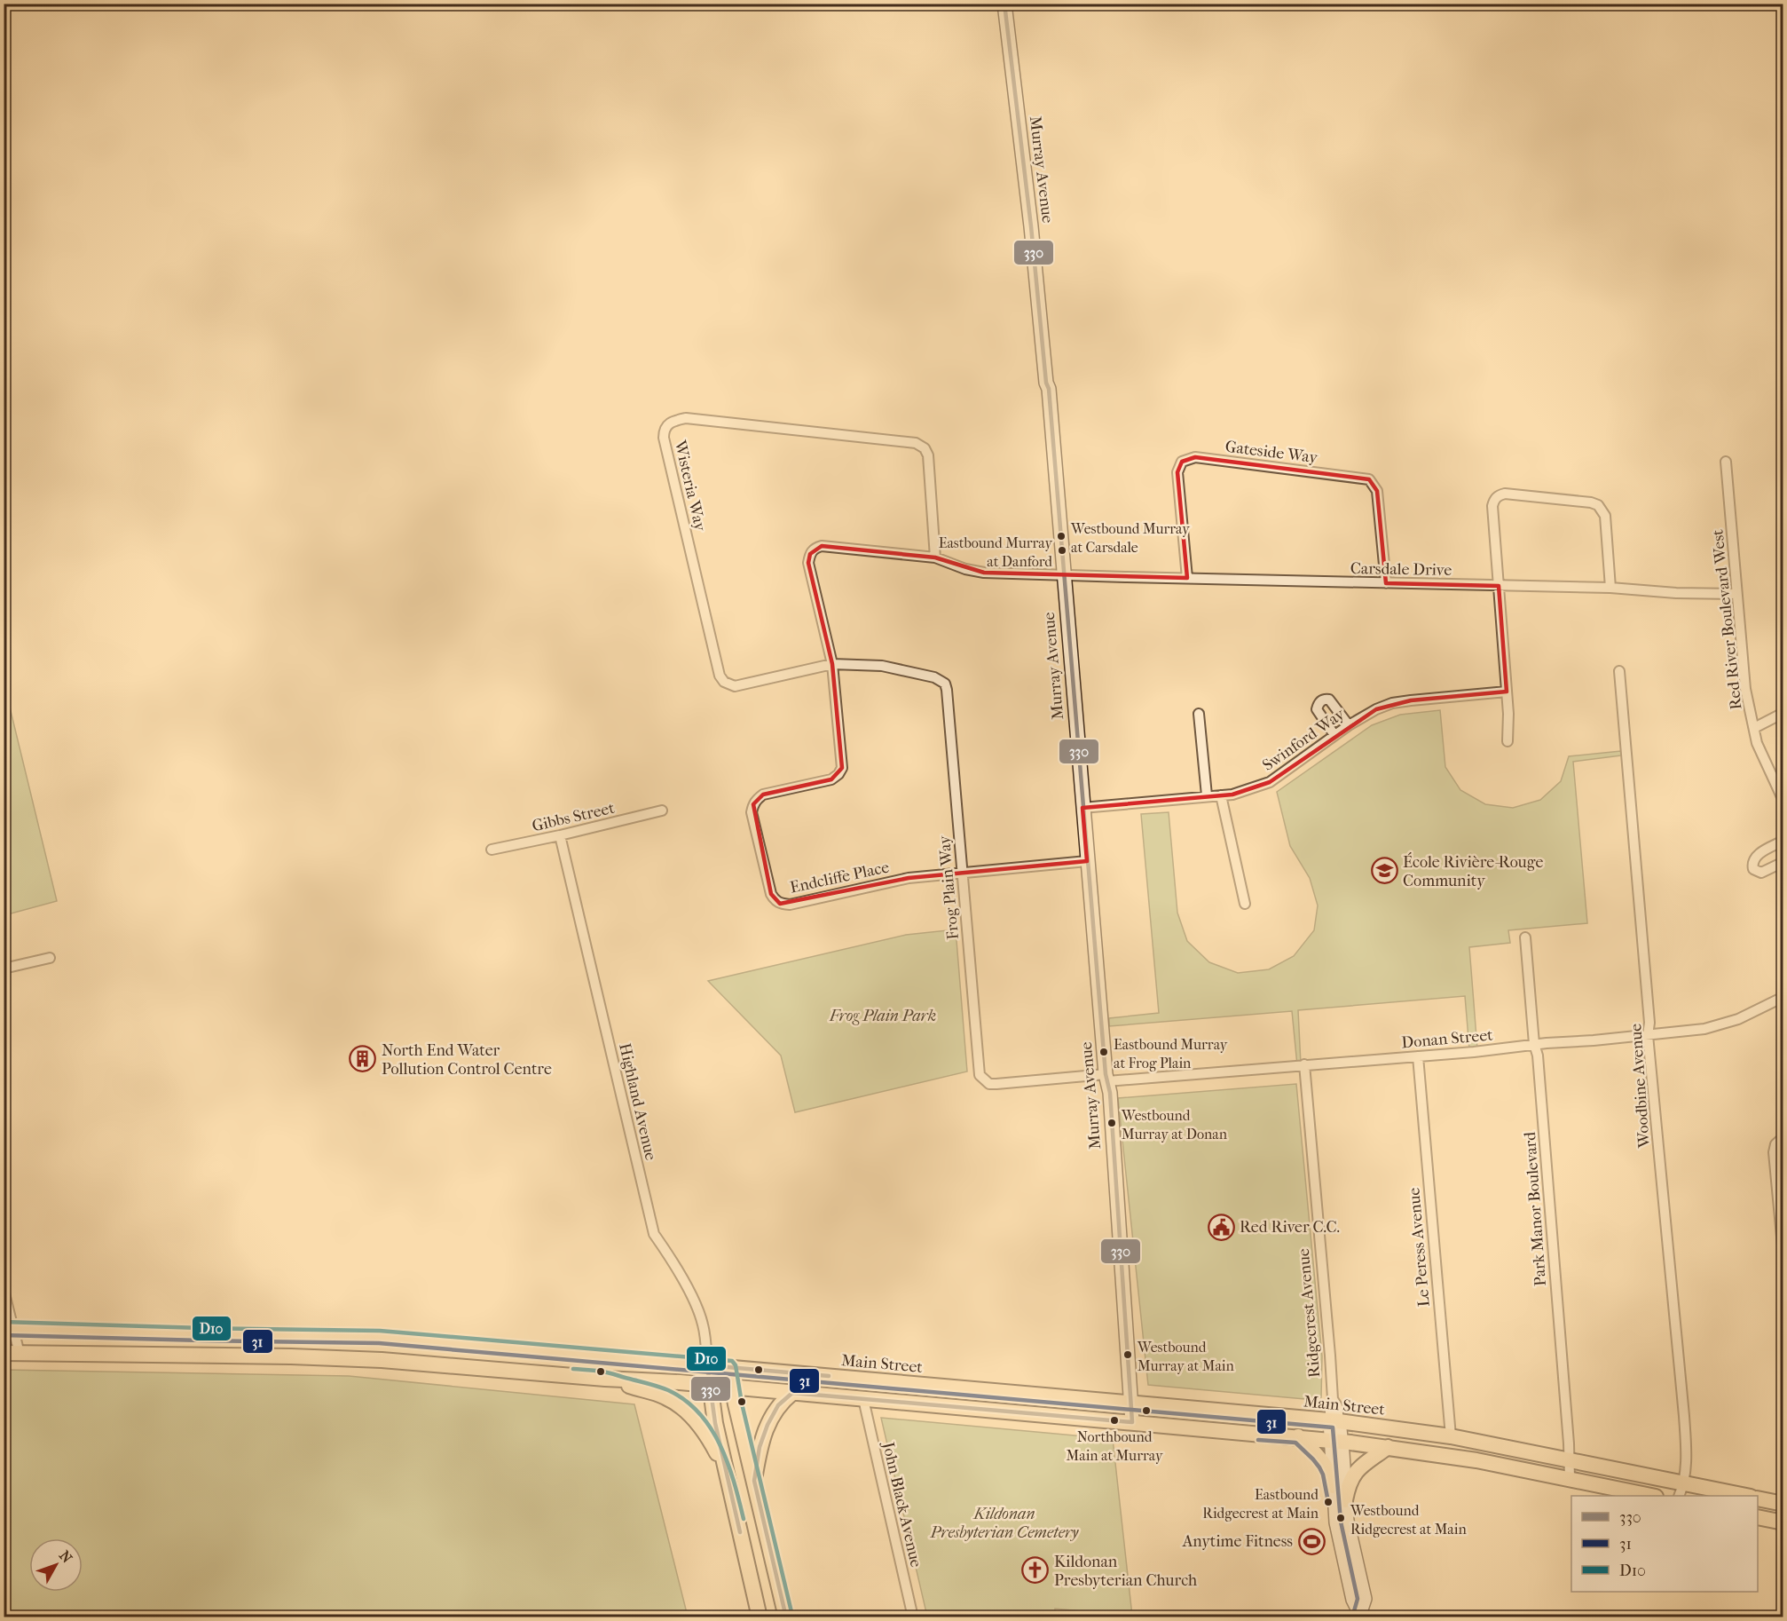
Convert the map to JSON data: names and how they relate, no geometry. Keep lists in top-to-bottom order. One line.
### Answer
{"streets":{"main road":["Main Street"],"street":["Murray Avenue","Gateside Way","Wisteria Way","Carsdale Drive","Red River Boulevard West","Swinford Way","Gibbs Street","Endcliffe Place","Frog Plain Way","Donan Street","Woodbine Avenue","Highland Avenue","Park Manor Boulevard","Le Peress Avenue","Ridgecrest Avenue","John Black Avenue"]},"crossings":[["Murray Avenue","Carsdale Drive"],["Murray Avenue","Swinford Way"],["Murray Avenue","Endcliffe Place"],["Murray Avenue","Frog Plain Way"],["Murray Avenue","Donan Street"],["Murray Avenue","Main Street"],["Gateside Way","Carsdale Drive"],["Wisteria Way","Carsdale Drive"],["Wisteria Way","Endcliffe Place"],["Wisteria Way","Frog Plain Way"],["Carsdale Drive","Red River Boulevard West"],["Carsdale Drive","Endcliffe Place"],["Carsdale Drive","Frog Plain Way"],["Gibbs Street","Highland Avenue"],["Endcliffe Place","Frog Plain Way"],["Frog Plain Way","Donan Street"],["Donan Street","Woodbine Avenue"],["Donan Street","Park Manor Boulevard"],["Donan Street","Le Peress Avenue"],["Donan Street","Ridgecrest Avenue"],["Woodbine Avenue","Main Street"],["Highland Avenue","Main Street"],["Park Manor Boulevard","Main Street"],["Le Peress Avenue","Main Street"],["Ridgecrest Avenue","Main Street"]],"parks":["Frog Plain Park","Kildonan Presbyterian Cemetery"],"places":{"other":["Westbound Murray at Carsdale","Eastbound Murray at Danford","Eastbound Murray at Frog Plain","Westbound Murray at Donan","Westbound Murray at Main","Northbound Main at Murray","Eastbound Ridgecrest at Main","Westbound Ridgecrest at Main"],"school or university":["École Rivière-Rouge Community"],"building":["North End Water Pollution Control Centre"],"public building":["Red River C.C."],"sports":["Anytime Fitness"],"church":["Kildonan Presbyterian Church"]},"lines":["transit line 330","transit line D10","transit line 31"],"legend":["330","31","D10"],"north":"top right"}
